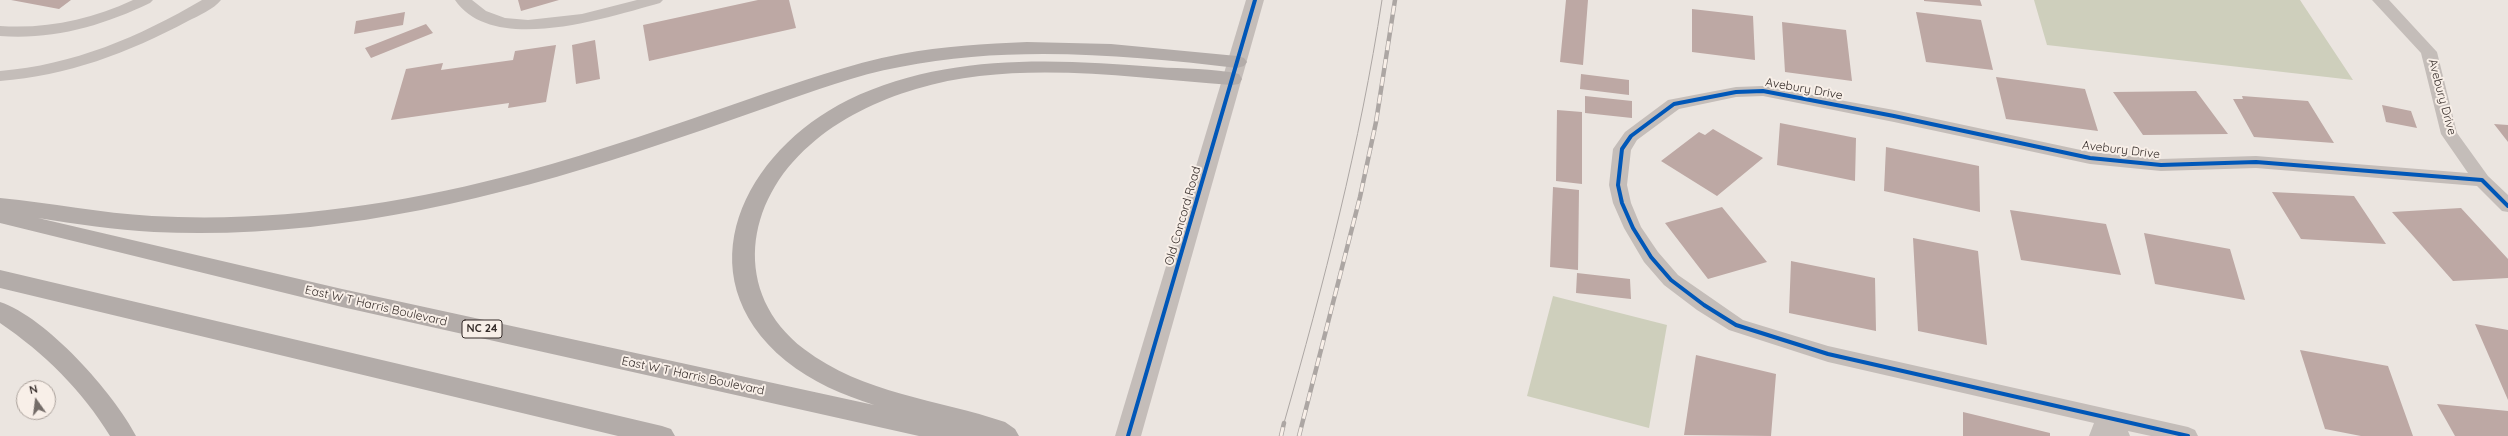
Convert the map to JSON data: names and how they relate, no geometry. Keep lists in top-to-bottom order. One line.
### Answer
{"streets":{"main road":["East W T Harris Boulevard","NC 24"],"street":["Avebury Drive","Old Concord Road"]},"north":"top"}
